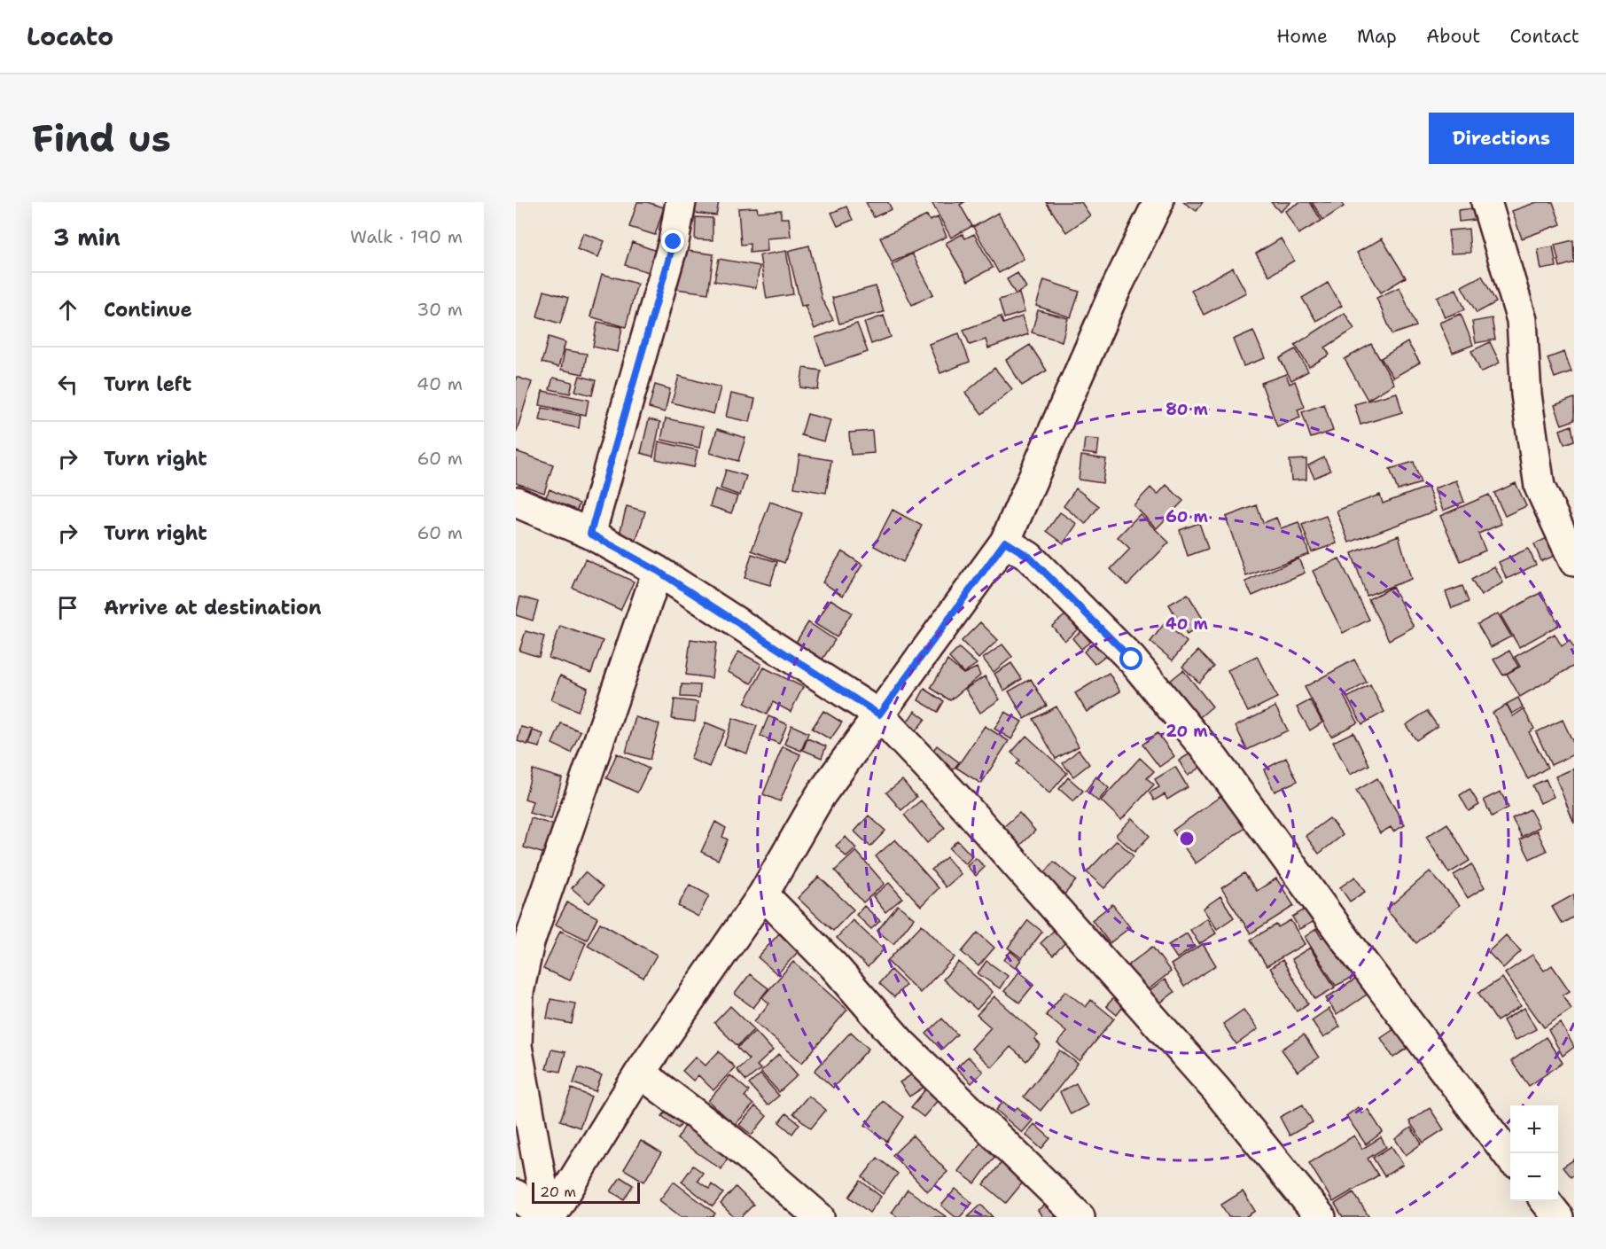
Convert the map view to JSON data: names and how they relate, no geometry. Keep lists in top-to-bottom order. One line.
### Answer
{"scale_bar":"20 m","page":{"header":"Locato","nav":["Home","Map","About","Contact"],"buttons":"Directions","title":"Find us","heading":["3 min","Walk · 190 m"],"list":[["Continue","30 m"],["Turn left","40 m"],["Turn right","60 m"],["Turn right","60 m"],"Arrive at destination"],"map_buttons":["+","−"],"scale":"20 m"},"rings":["80 m","60 m","40 m","20 m"]}
